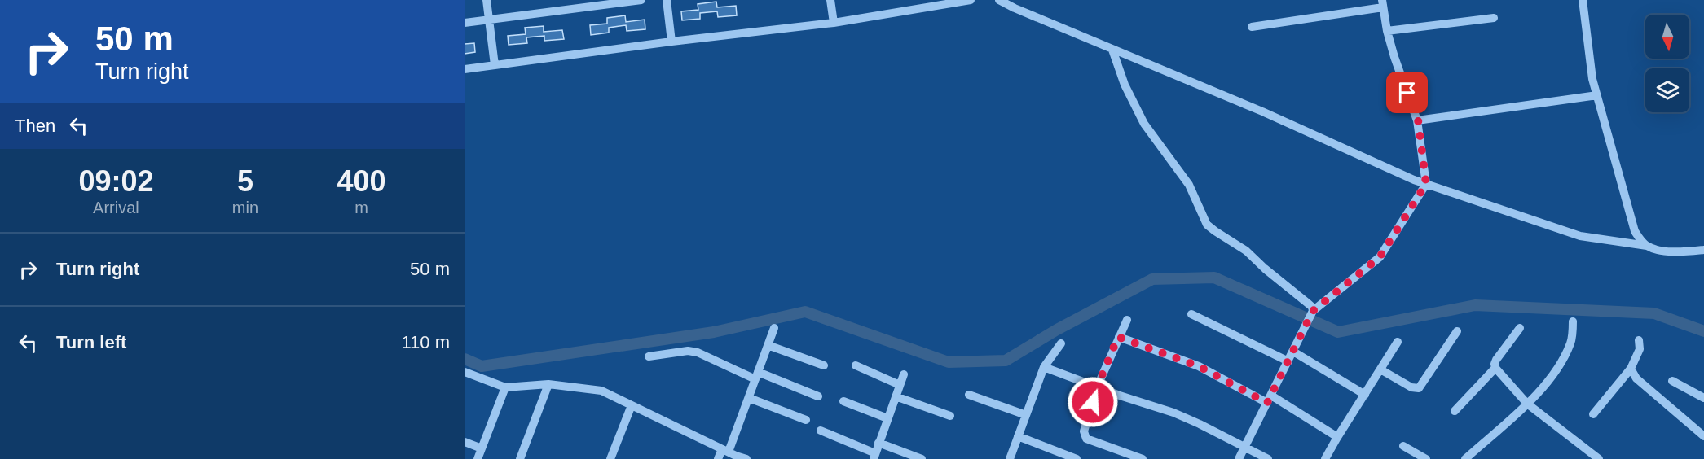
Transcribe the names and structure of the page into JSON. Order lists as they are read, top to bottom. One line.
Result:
{"north":"bottom","page":{"turn":["50 m","Turn right"],"then":"Then","eta":["09:02","Arrival","5","min","400","m"],"list":[{"name":"Turn right","value":"50 m"},{"name":"Turn left","value":"110 m"}]}}
